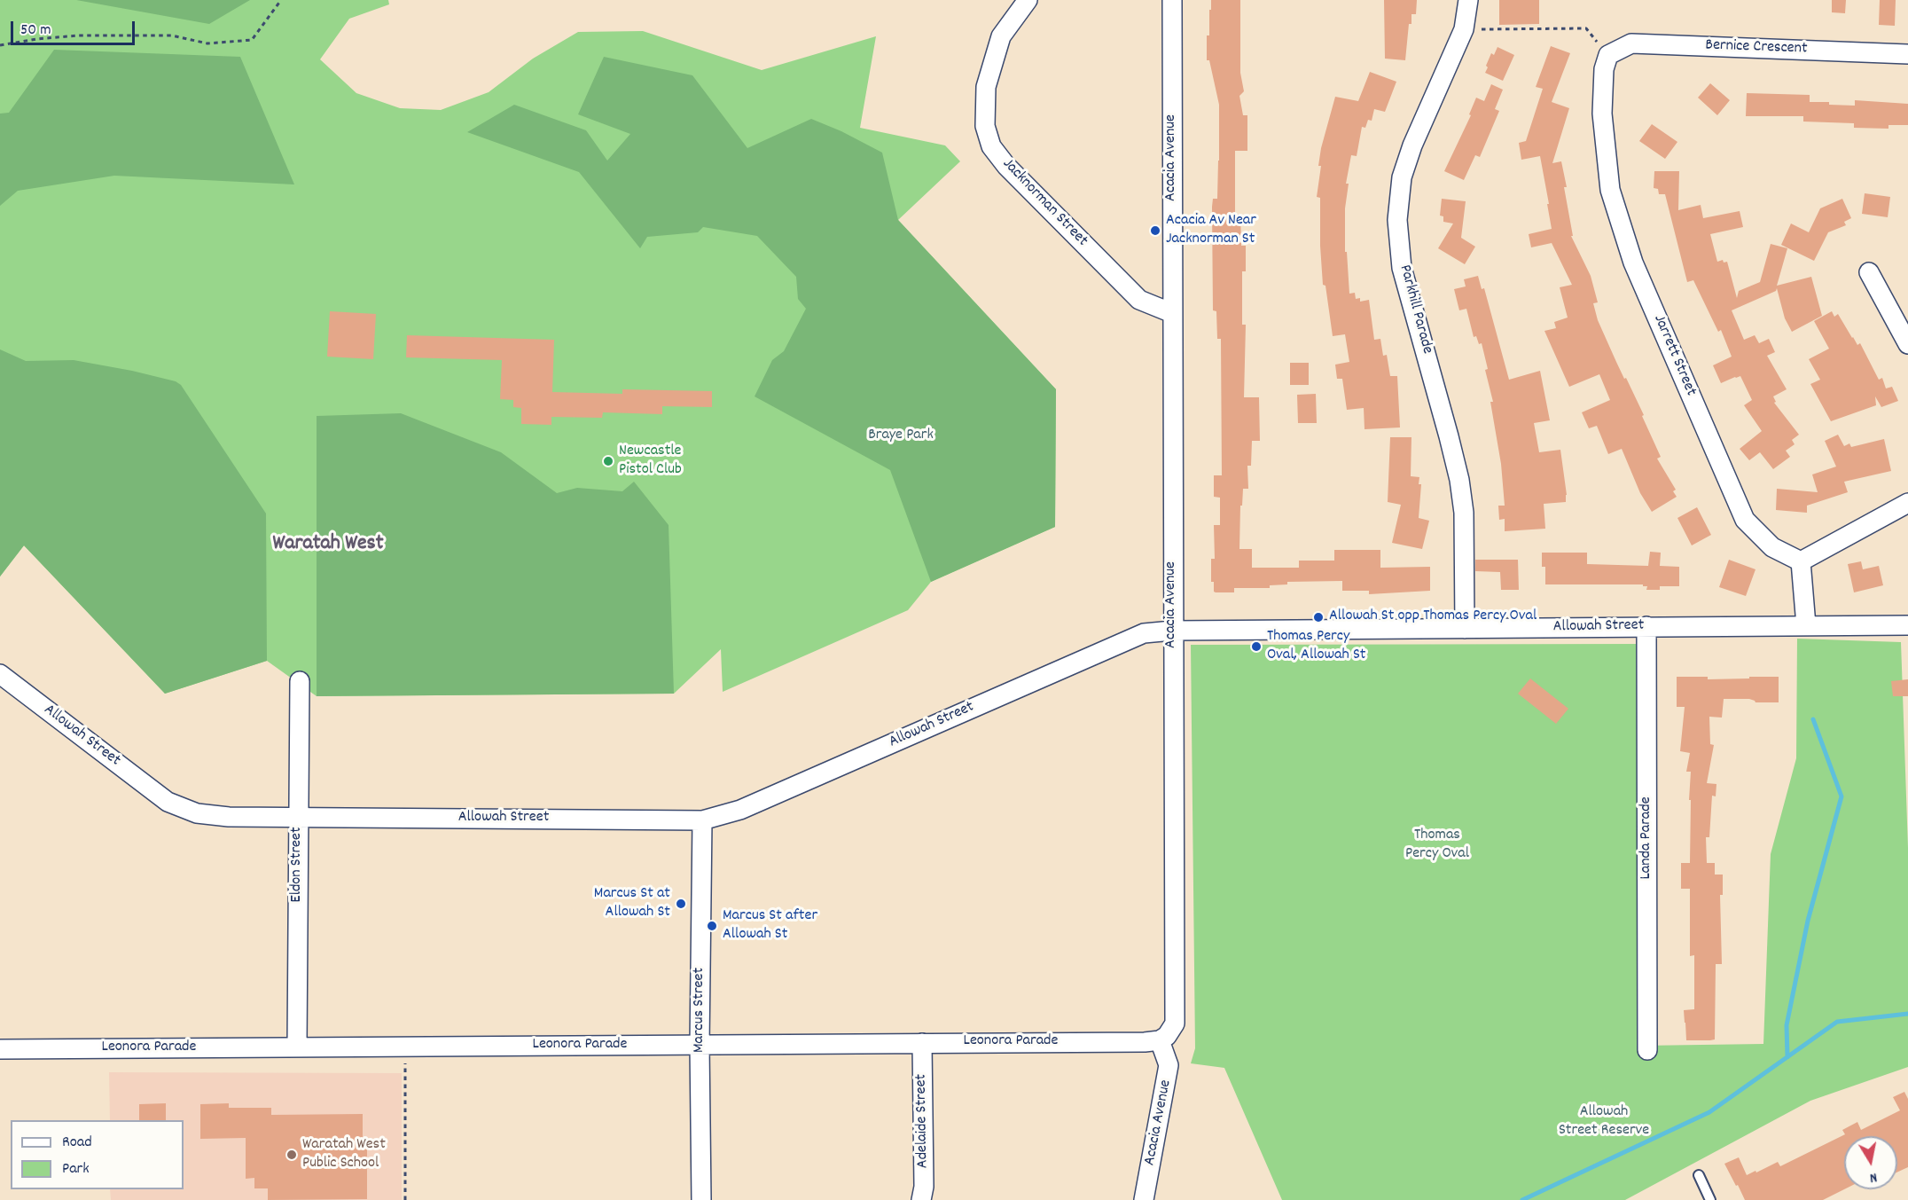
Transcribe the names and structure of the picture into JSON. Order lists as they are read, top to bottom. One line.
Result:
{"streets":{"street":["Bernice Crescent","Acacia Avenue","Jacknorman Street","Parkhill Parade","Jarrett Street","Allowah Street","Landa Parade","Eldon Street","Marcus Street","Leonora Parade","Adelaide Street"]},"crossings":[["Bernice Crescent","Jarrett Street"],["Acacia Avenue","Jacknorman Street"],["Acacia Avenue","Allowah Street"],["Acacia Avenue","Leonora Parade"],["Parkhill Parade","Allowah Street"],["Allowah Street","Landa Parade"],["Allowah Street","Eldon Street"],["Allowah Street","Marcus Street"],["Eldon Street","Leonora Parade"],["Marcus Street","Leonora Parade"],["Leonora Parade","Adelaide Street"]],"districts":["Waratah West"],"parks":["Braye Park","Thomas Percy Oval","Allowah Street Reserve"],"places":["Acacia Av Near Jacknorman St","Newcastle Pistol Club","Allowah St opp Thomas Percy Oval","Thomas Percy Oval, Allowah St","Marcus St at Allowah St","Marcus St after Allowah St","Waratah West Public School"],"legend":["Road","Park"],"scale_bar":"50 m","north":"bottom"}
